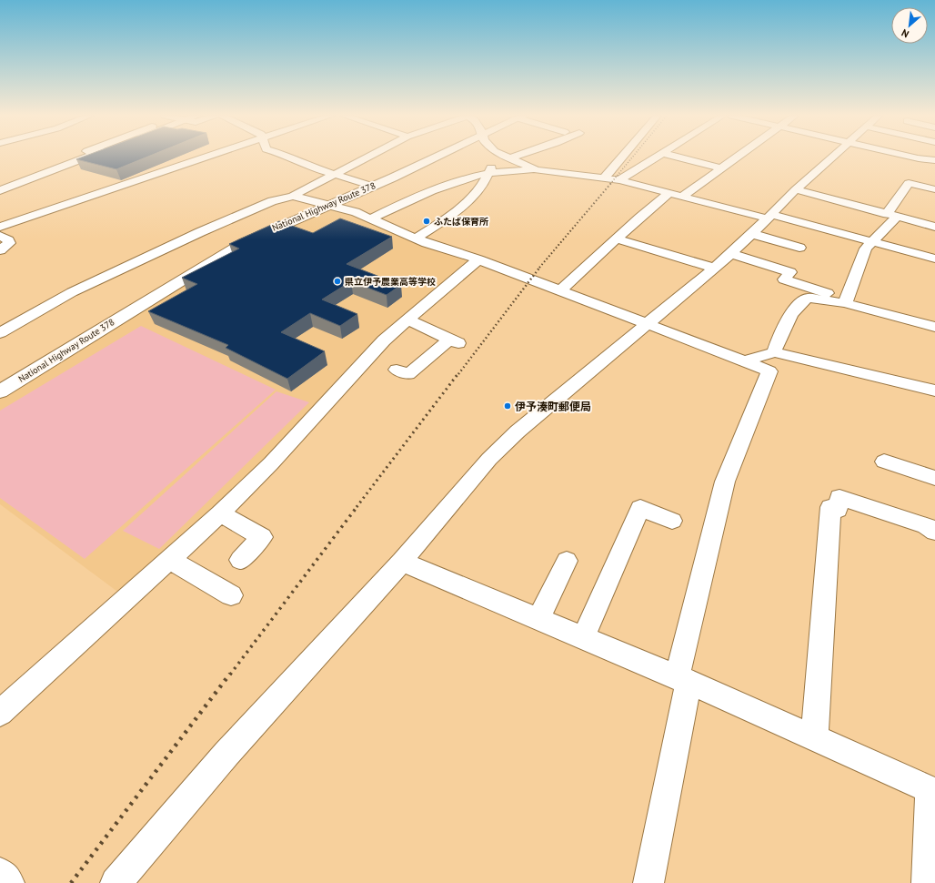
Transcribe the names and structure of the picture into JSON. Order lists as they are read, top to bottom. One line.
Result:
{"streets":{"main road":["National Highway Route 378"]},"places":["ふたば保育所","県立伊予農業高等学校","伊予湊町郵便局"],"north":"bottom left"}
